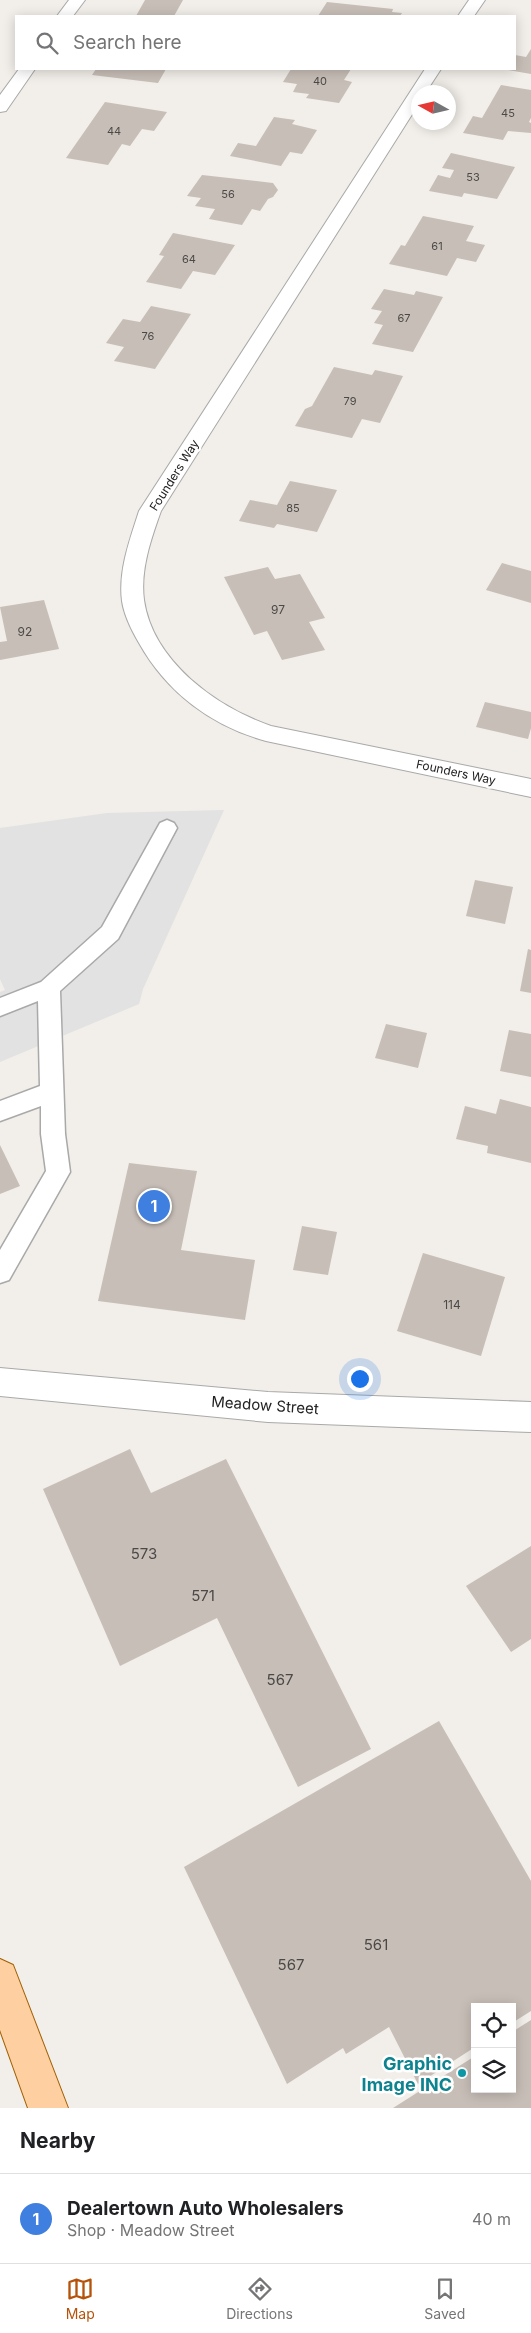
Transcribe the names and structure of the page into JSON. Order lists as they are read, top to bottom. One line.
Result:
{"streets":{"street":["Founders Way","Meadow Street"]},"places":["Graphic Image INC"],"house_numbers":["40","45","44","53","56","61","64","67","76","79","85","97","92","114","573","571","567","561","567"],"north":"left","page":{"search":"Search here","pins":"1","heading":"Nearby","list":[{"mark":"1","name":"Dealertown Auto Wholesalers","note":"Shop · Meadow Street","value":"40 m"}],"nav":["Map","Directions","Saved"]}}
